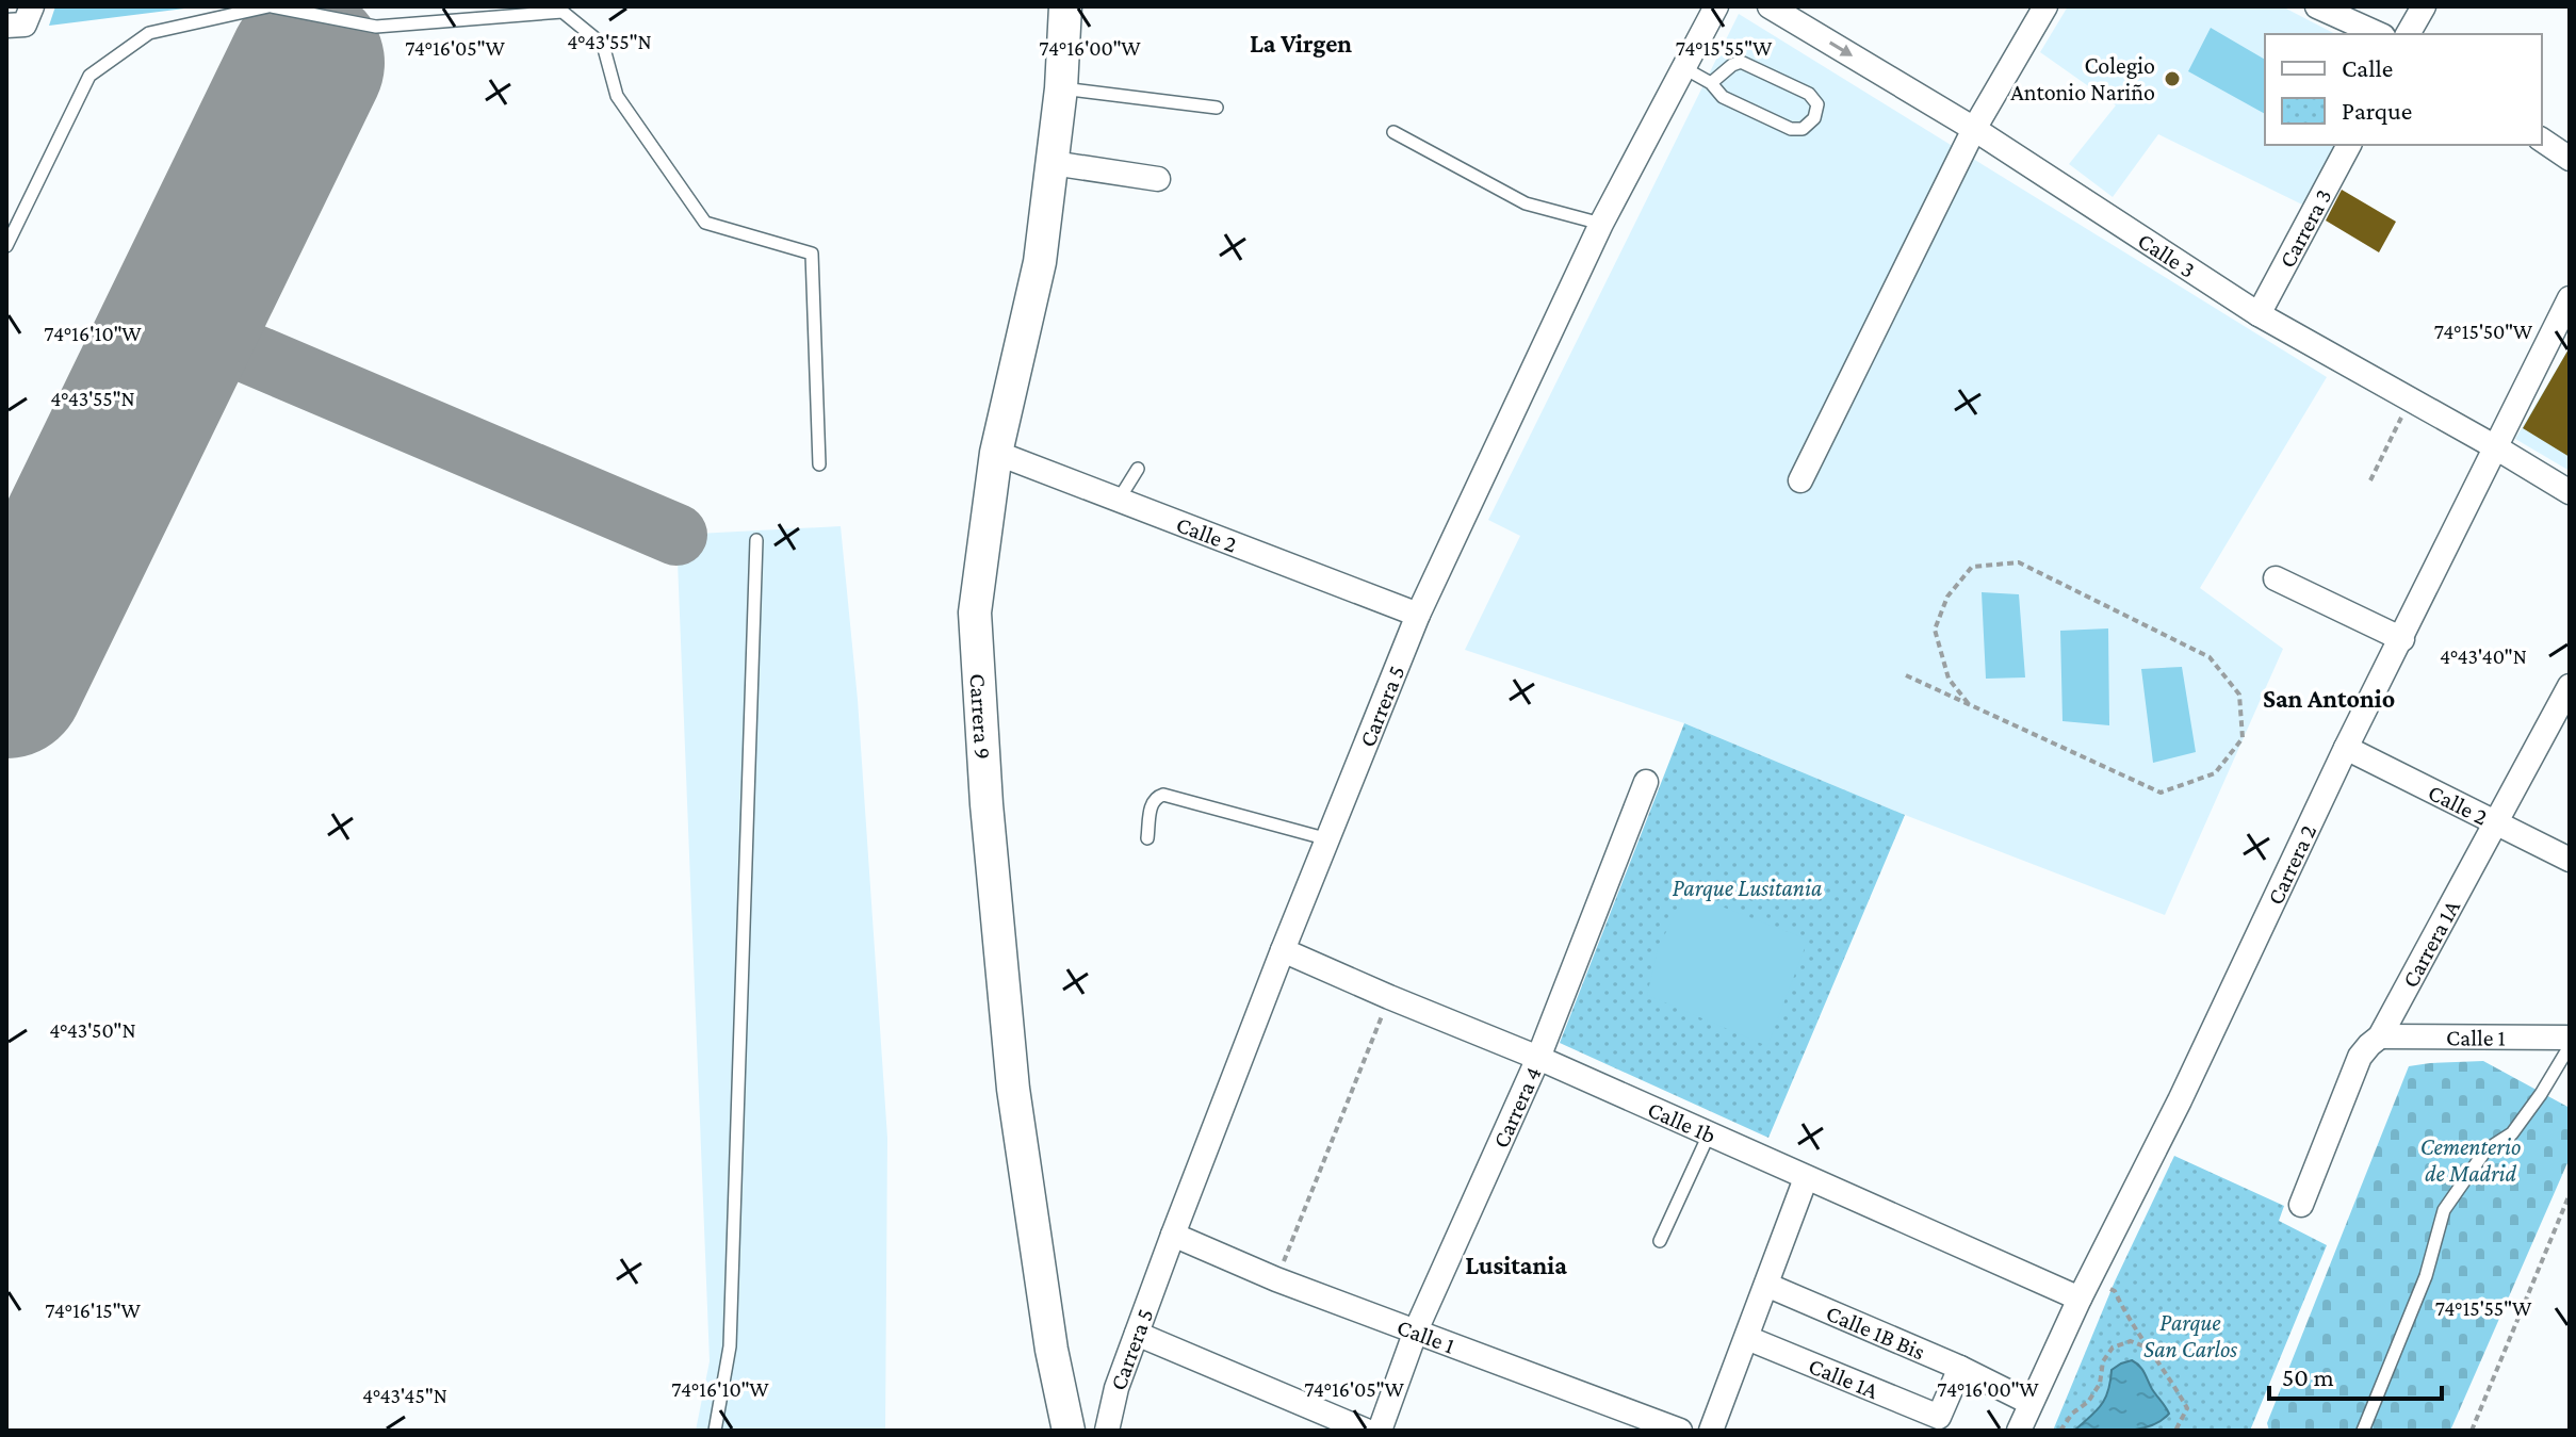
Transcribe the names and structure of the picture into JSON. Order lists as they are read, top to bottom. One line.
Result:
{"streets":{"street":["Carrera 3","Calle 3","Calle 2","Carrera 5","Carrera 9","Carrera 2","Carrera 1A","Calle 1","Carrera 4","Calle 1b","Calle 1B Bis","Calle 1A"]},"crossings":[["Carrera 3","Calle 3"],["Calle 3","Carrera 2"],["Calle 2","Carrera 5"],["Calle 2","Carrera 9"],["Calle 2","Carrera 2"],["Calle 2","Carrera 1A"],["Carrera 5","Calle 1"],["Carrera 5","Calle 1b"],["Carrera 2","Calle 1b"],["Carrera 2","Calle 1B Bis"],["Carrera 1A","Calle 1"],["Calle 1","Carrera 4"],["Carrera 4","Calle 1b"],["Calle 1B Bis","Calle 1A"]],"districts":["La Virgen","San Antonio","Lusitania"],"parks":["Parque Lusitania","Cementerio de Madrid","Parque San Carlos"],"places":["Colegio Antonio Nariño"],"legend":["Calle","Parque"],"scale_bar":"50 m","coordinates":["4°43'55\"N","74°16'05\"W","74°16'00\"W","74°15'55\"W","74°15'50\"W","74°16'10\"W","4°43'40\"N","4°43'50\"N","74°16'15\"W","4°43'45\"N"]}
